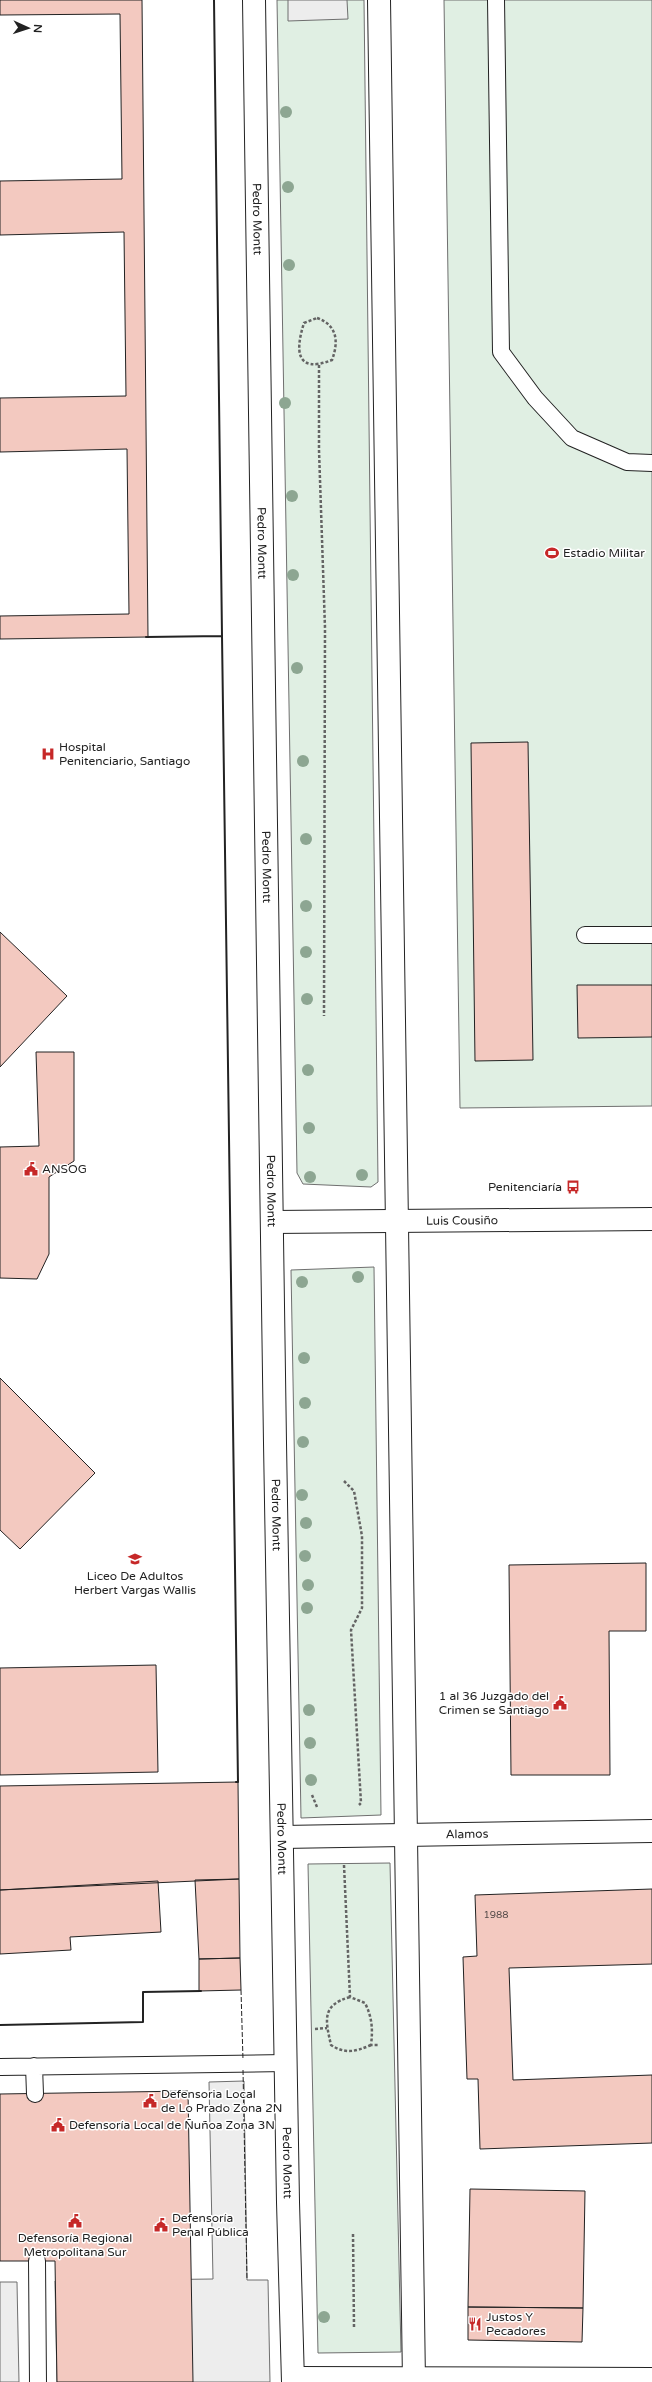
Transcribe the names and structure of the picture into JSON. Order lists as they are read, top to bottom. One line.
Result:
{"streets":{"street":["Pedro Montt","Luis Cousiño","Alamos"]},"crossings":[["Pedro Montt","Luis Cousiño"],["Pedro Montt","Alamos"]],"places":{"sports":["Estadio Militar"],"hospital":["Hospital Penitenciario, Santiago"],"public building":["ANSOG","1 al 36 Juzgado del Crimen se Santiago","Defensoria Local de Lo Prado Zona 2N","Defensoría Local de Ñuñoa Zona 3N","Defensoría Regional Metropolitana Sur","Defensoría Penal Pública"],"bus stop":["Penitenciaría"],"school or university":["Liceo De Adultos Herbert Vargas Wallis"],"restaurant":["Justos Y Pecadores"]},"house_numbers":["1988"],"north":"right"}
